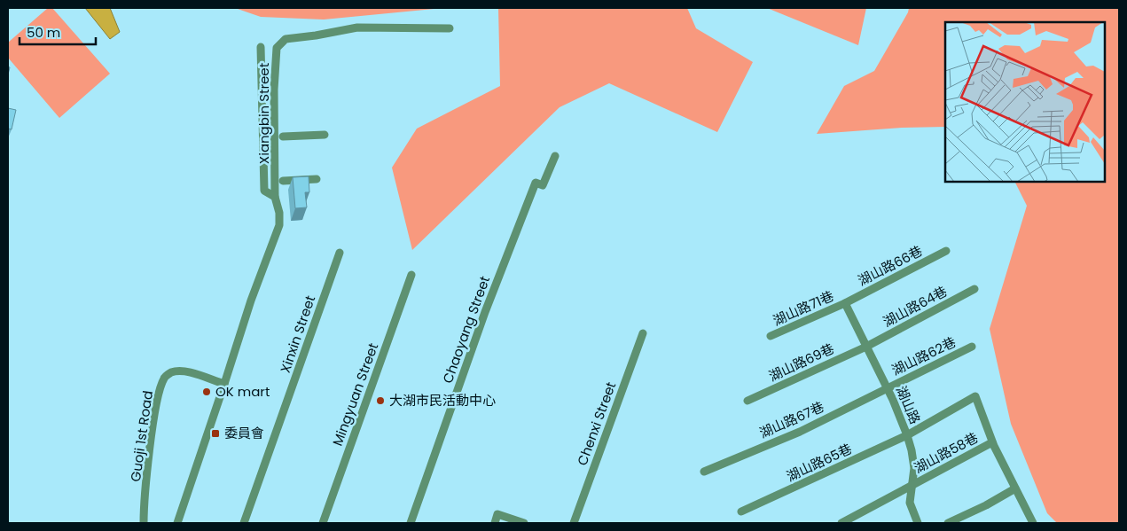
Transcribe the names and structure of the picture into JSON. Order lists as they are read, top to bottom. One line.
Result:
{"streets":{"street":["Xiangbin Street","湖山路66巷","湖山路64巷","湖山路71巷","Chaoyang Street","Xinxin Street","湖山路62巷","湖山路69巷","Mingyuan Street","湖山路","湖山路67巷","Chenxi Street","Guoji 1st Road","湖山路58巷","湖山路65巷"]},"crossings":[["Xiangbin Street","Guoji 1st Road"],["湖山路66巷","湖山路71巷"],["湖山路66巷","湖山路"],["湖山路64巷","湖山路69巷"],["湖山路64巷","湖山路"],["湖山路71巷","湖山路"],["湖山路62巷","湖山路"],["湖山路62巷","湖山路67巷"],["湖山路69巷","湖山路"],["湖山路","湖山路67巷"],["湖山路","湖山路58巷"],["湖山路","湖山路65巷"],["湖山路58巷","湖山路65巷"]],"places":{"other":["OK mart","大湖市民活動中心"],"transit":["委員會"]},"scale_bar":"50 m"}
